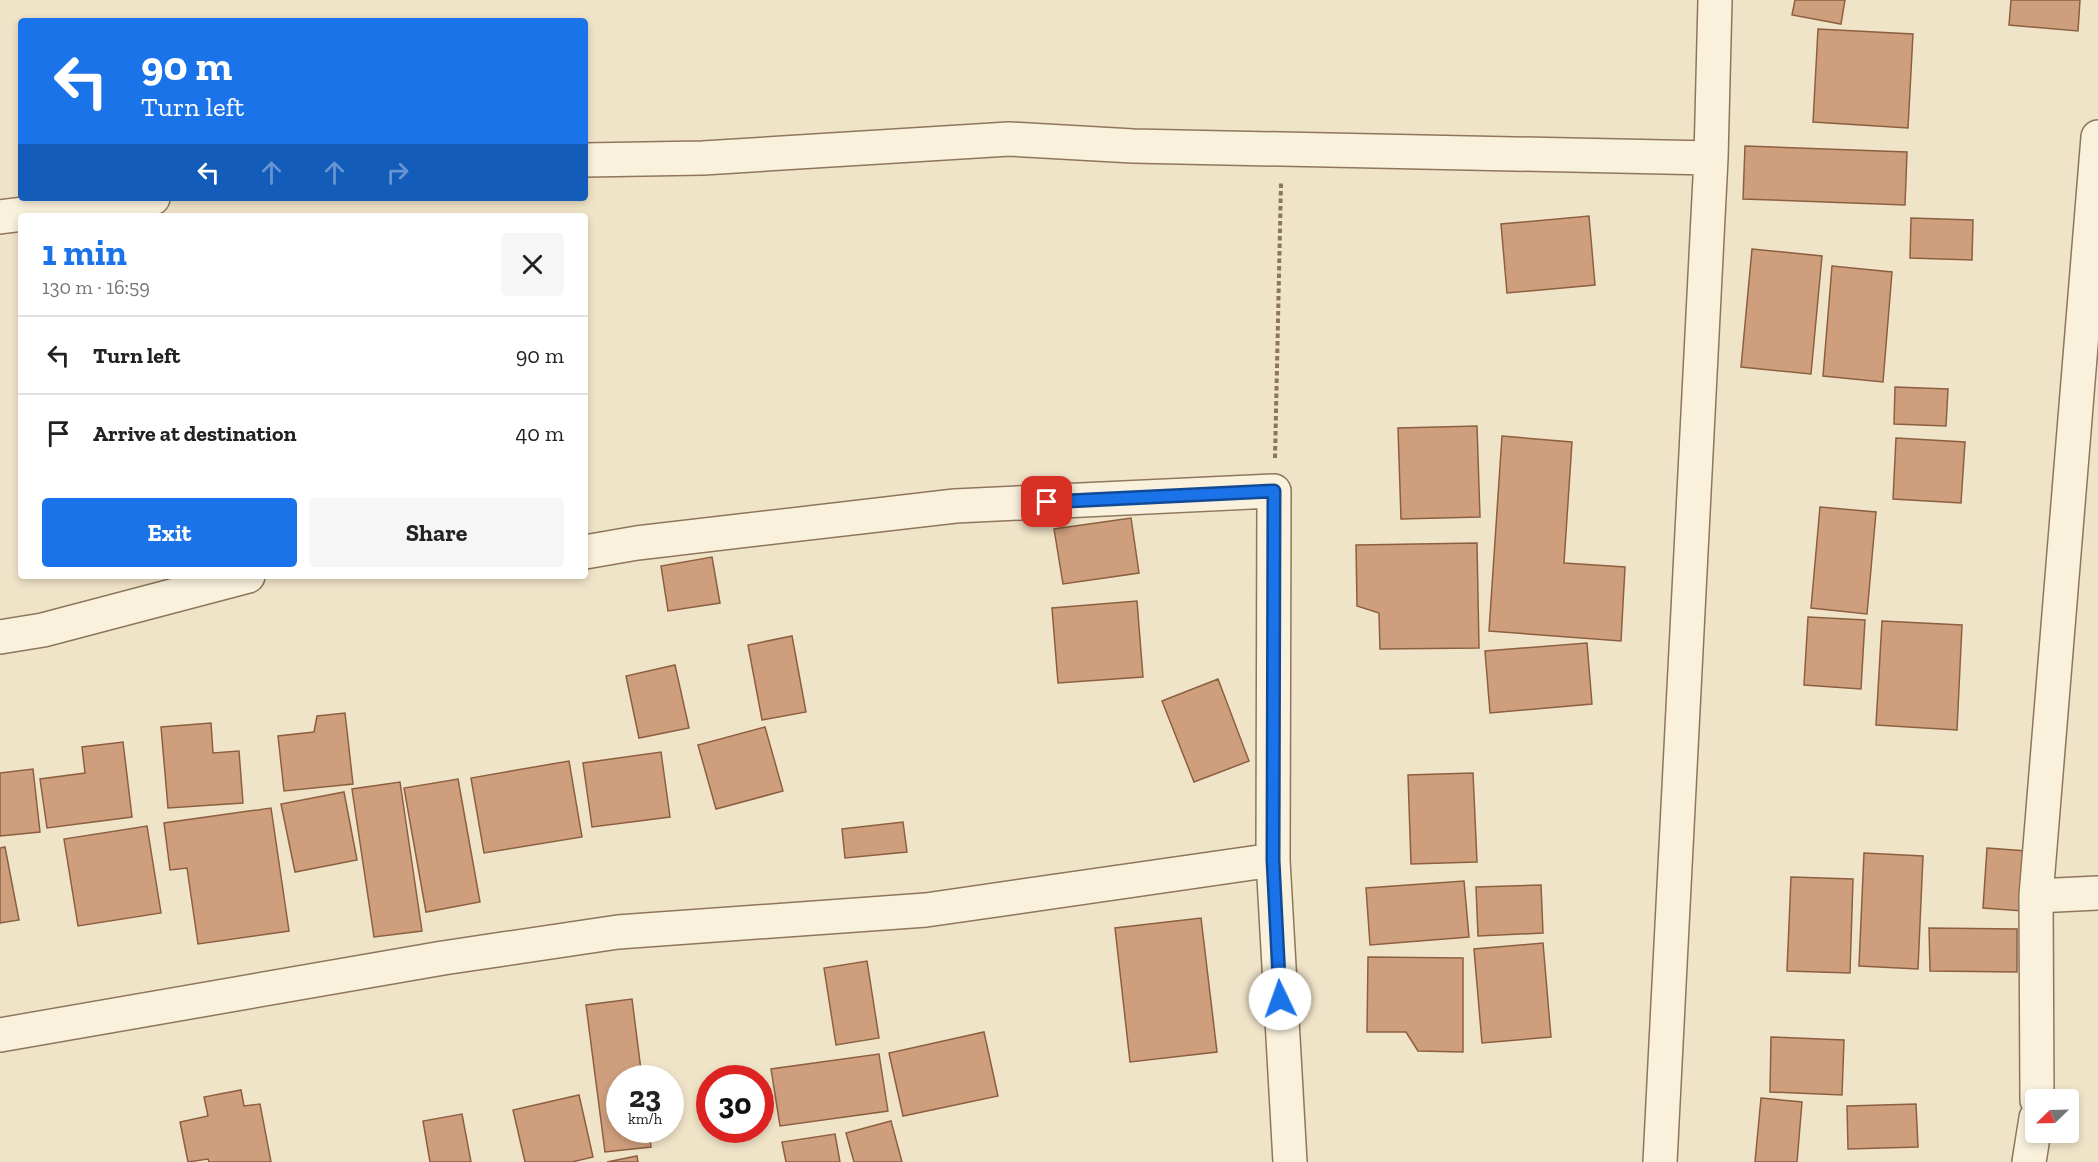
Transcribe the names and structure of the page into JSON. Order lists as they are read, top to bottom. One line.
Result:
{"north":"bottom left","page":{"turn":["90 m","Turn left"],"heading":["1 min","130 m · 16:59"],"list":[{"name":"Turn left","value":"90 m"},{"name":"Arrive at destination","value":"40 m"}],"buttons":["Exit","Share"],"speed":"23 km/h","limit":"30"}}
